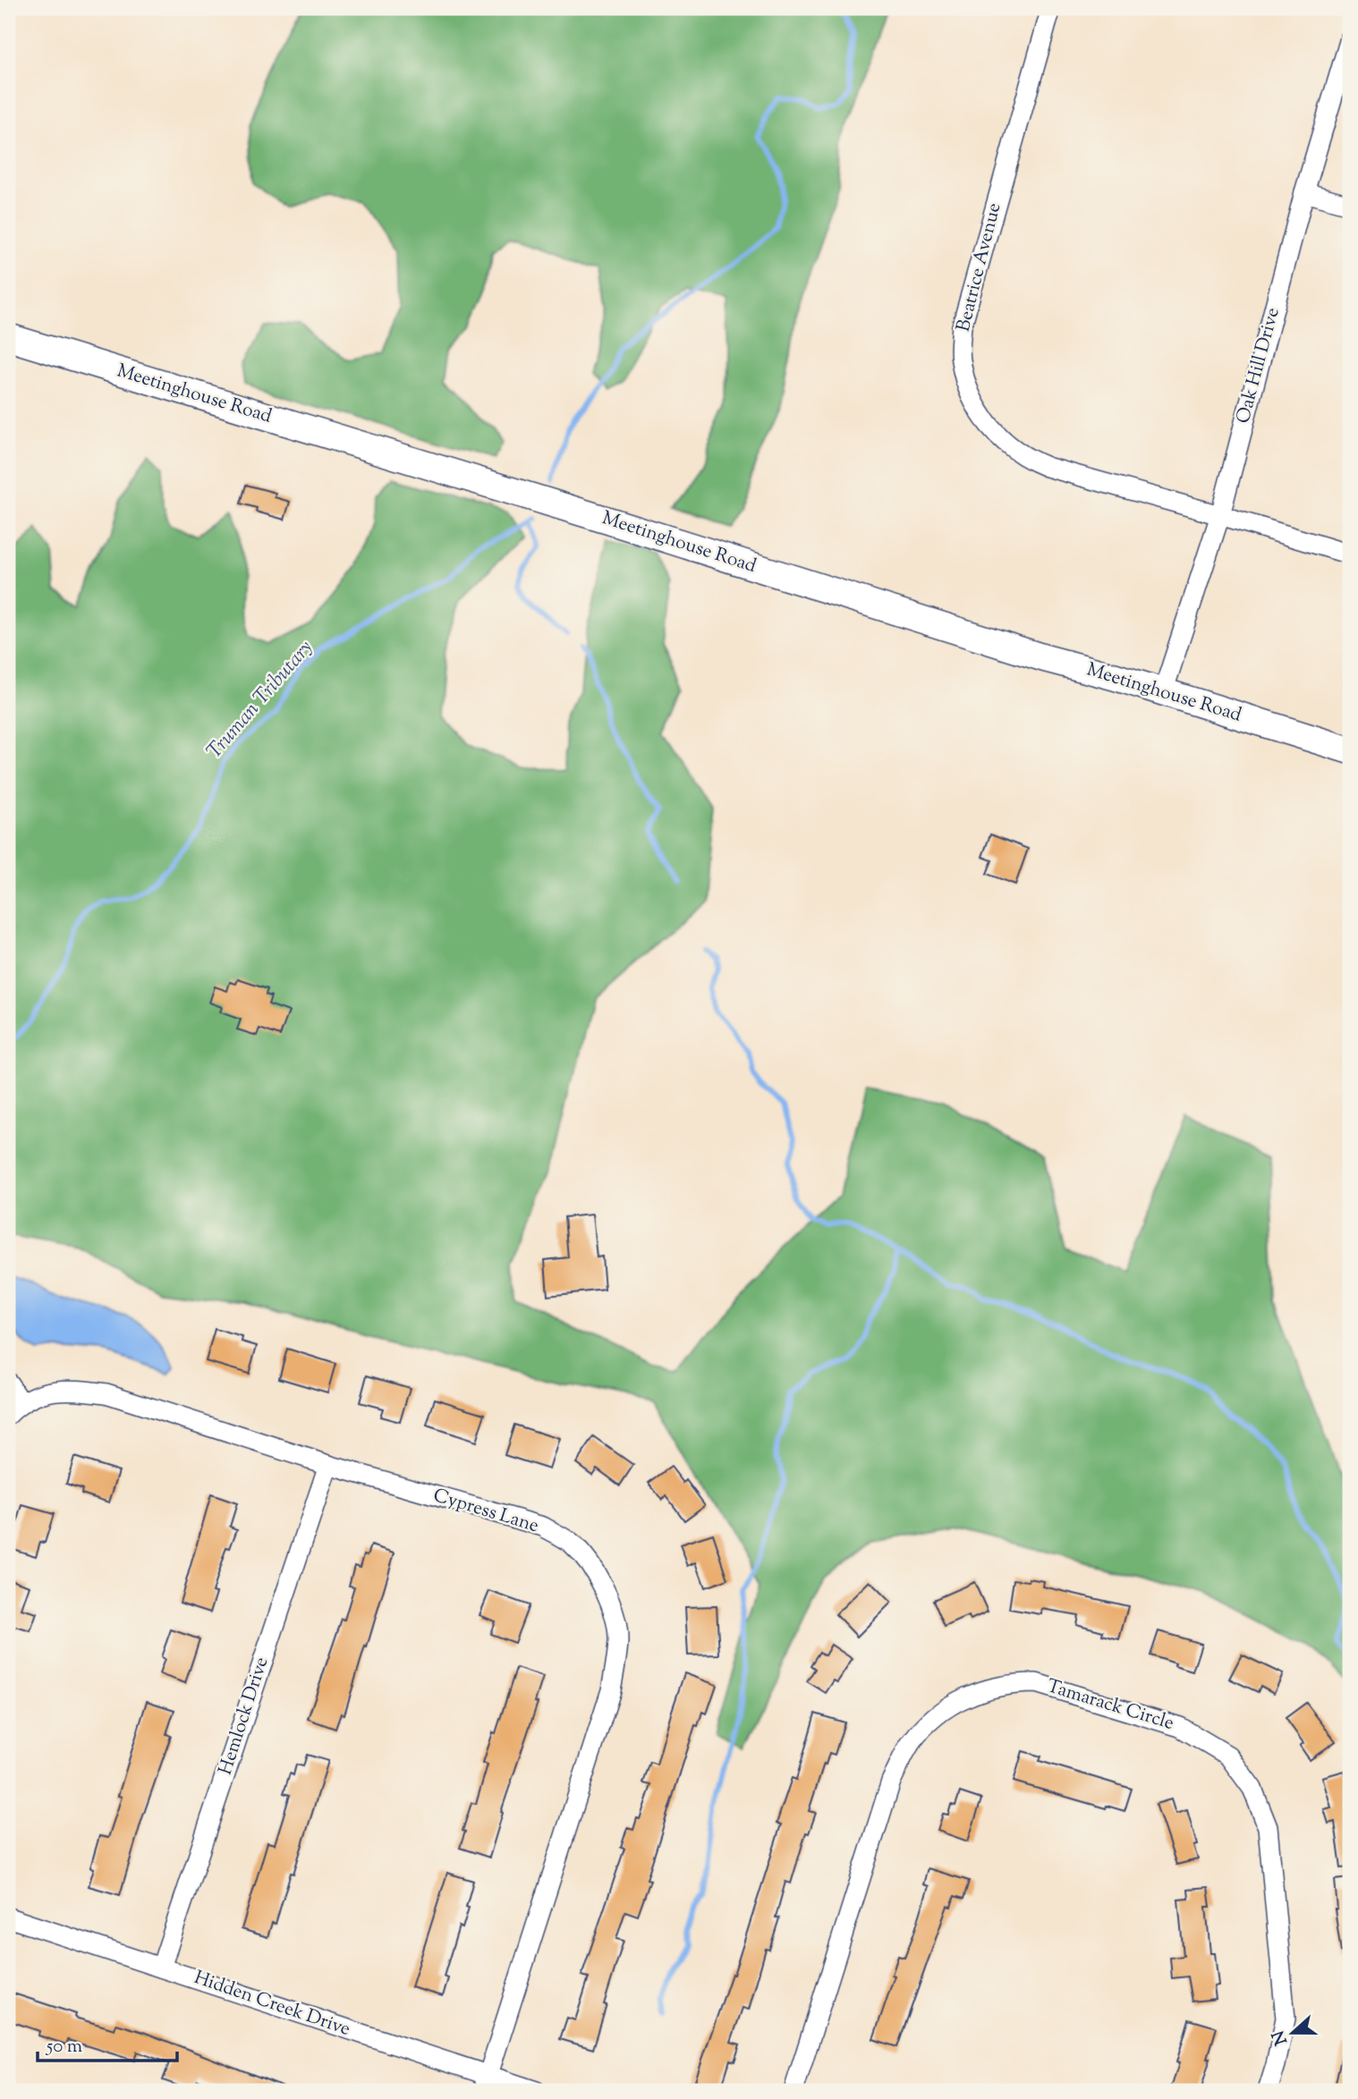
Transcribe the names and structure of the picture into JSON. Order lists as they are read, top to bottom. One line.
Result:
{"streets":{"street":["Beatrice Avenue","Oak Hill Drive","Meetinghouse Road","Cypress Lane","Tamarack Circle","Hemlock Drive","Hidden Creek Drive"]},"crossings":[["Beatrice Avenue","Oak Hill Drive"],["Oak Hill Drive","Meetinghouse Road"],["Cypress Lane","Hemlock Drive"],["Cypress Lane","Hidden Creek Drive"],["Hemlock Drive","Hidden Creek Drive"]],"water":["Truman Tributary"],"scale_bar":"50 m","north":"left"}
